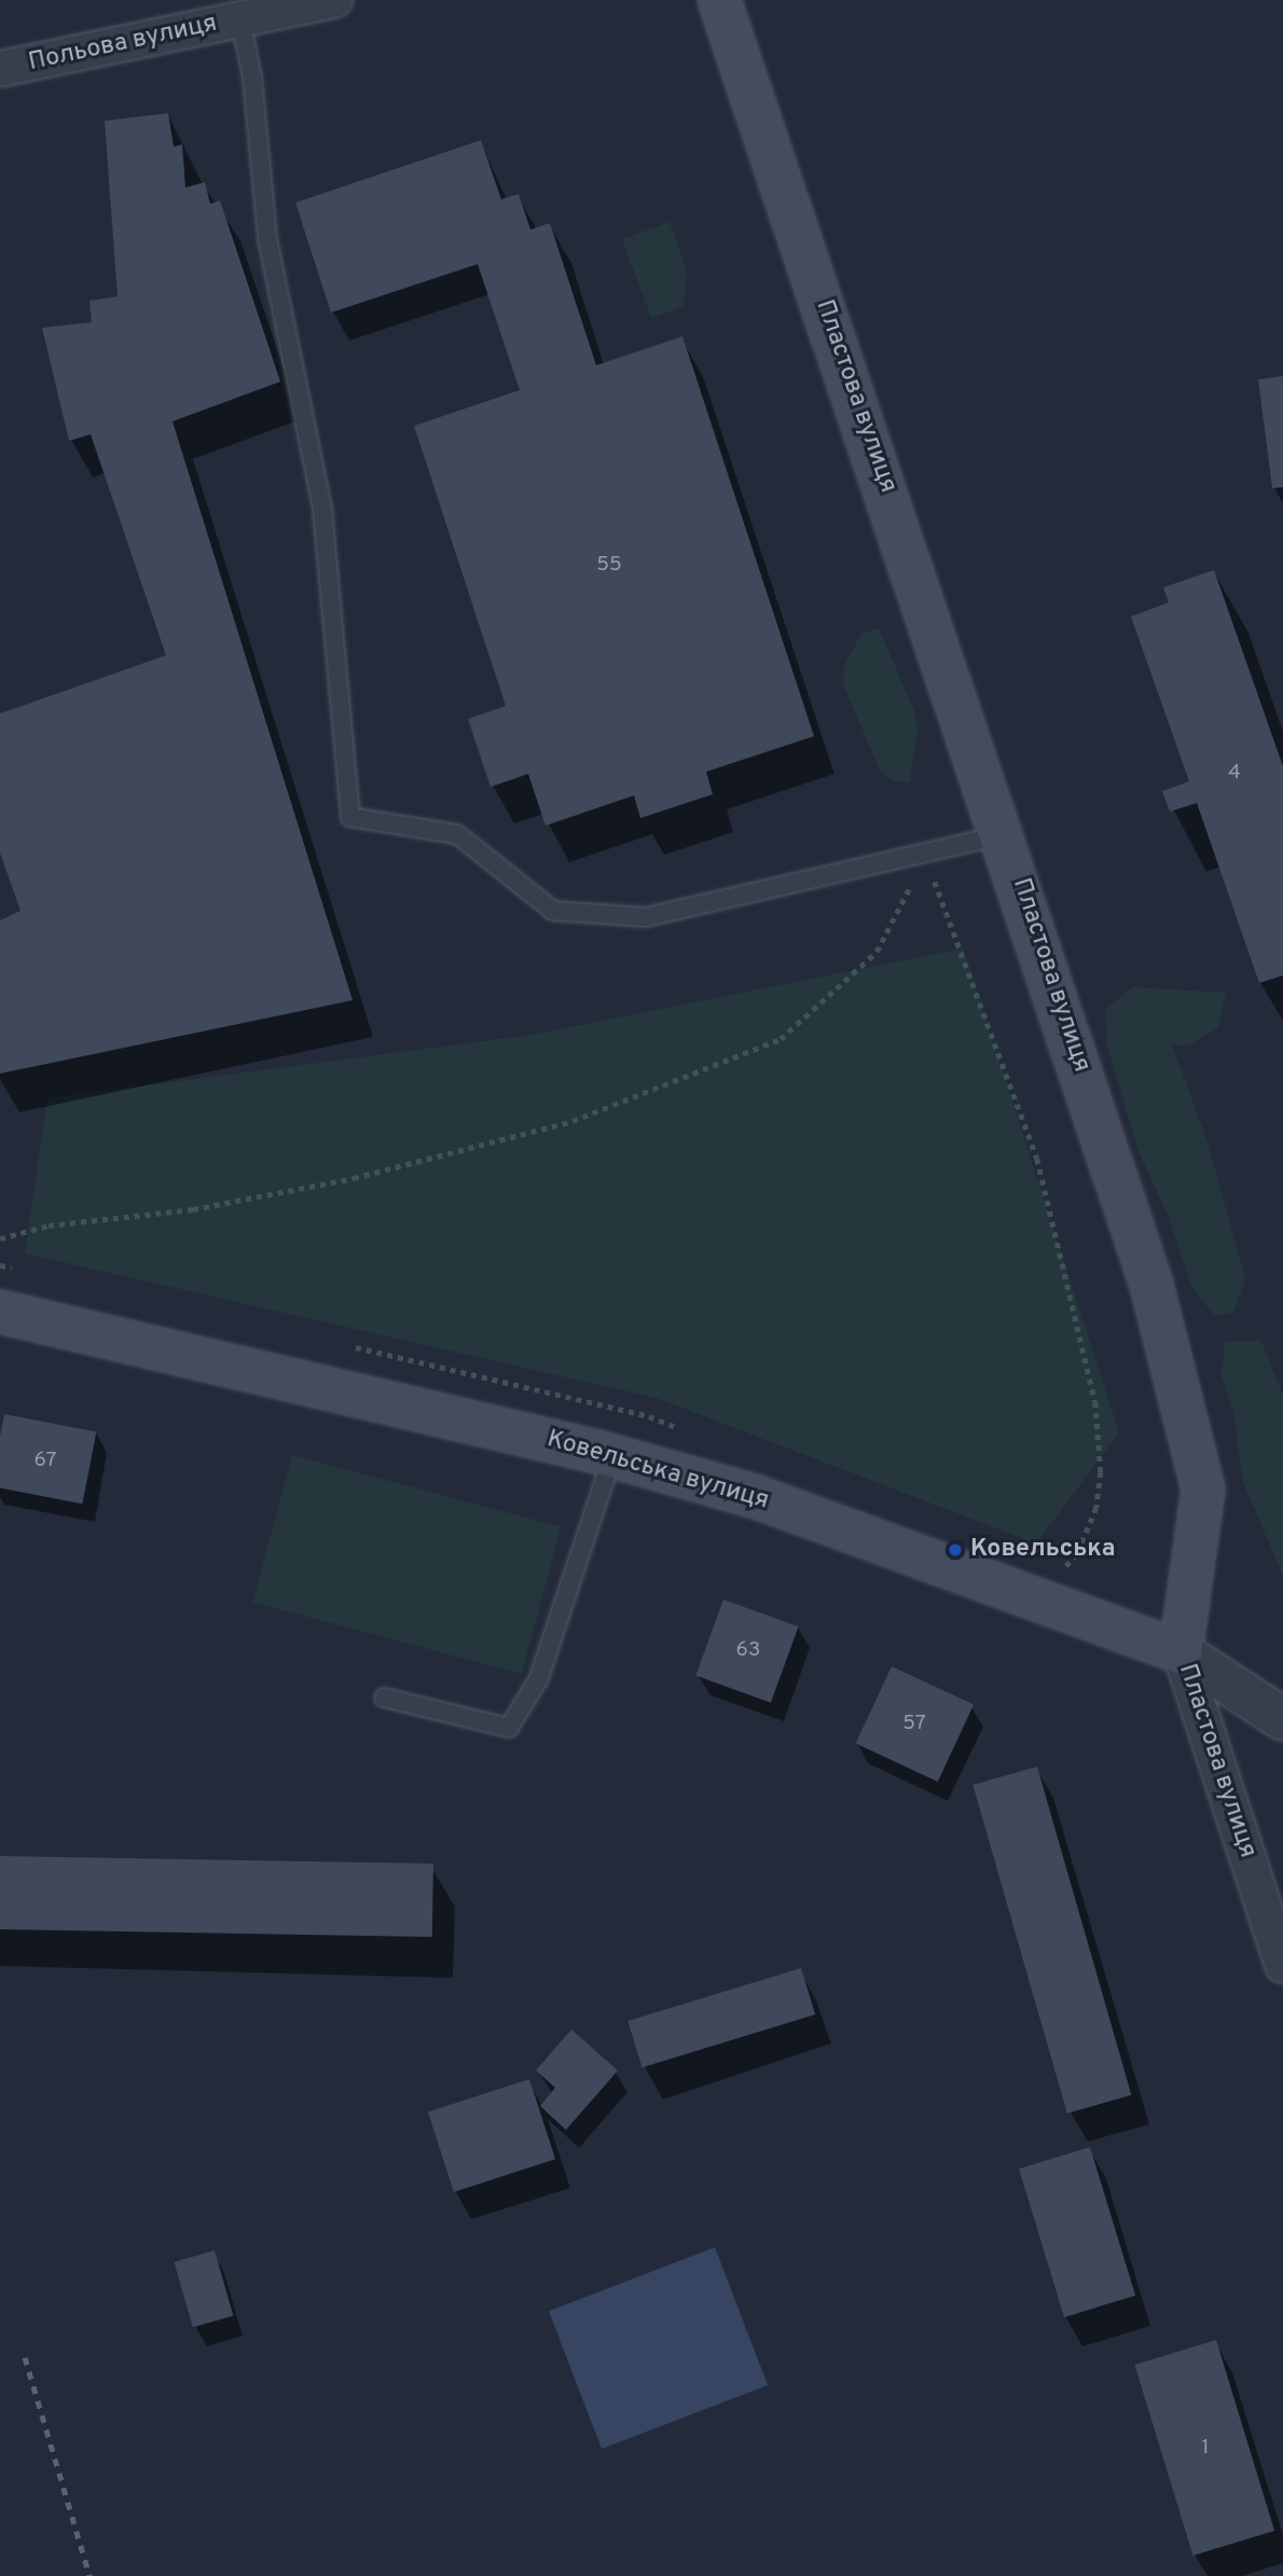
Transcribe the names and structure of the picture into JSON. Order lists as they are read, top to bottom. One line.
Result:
{"streets":{"main road":["Пластова вулиця","Ковельська вулиця"],"street":["Польова вулиця"]},"crossings":[["Пластова вулиця","Ковельська вулиця"]],"places":["Ковельська"],"house_numbers":["55","4","67","63","57","1"]}
